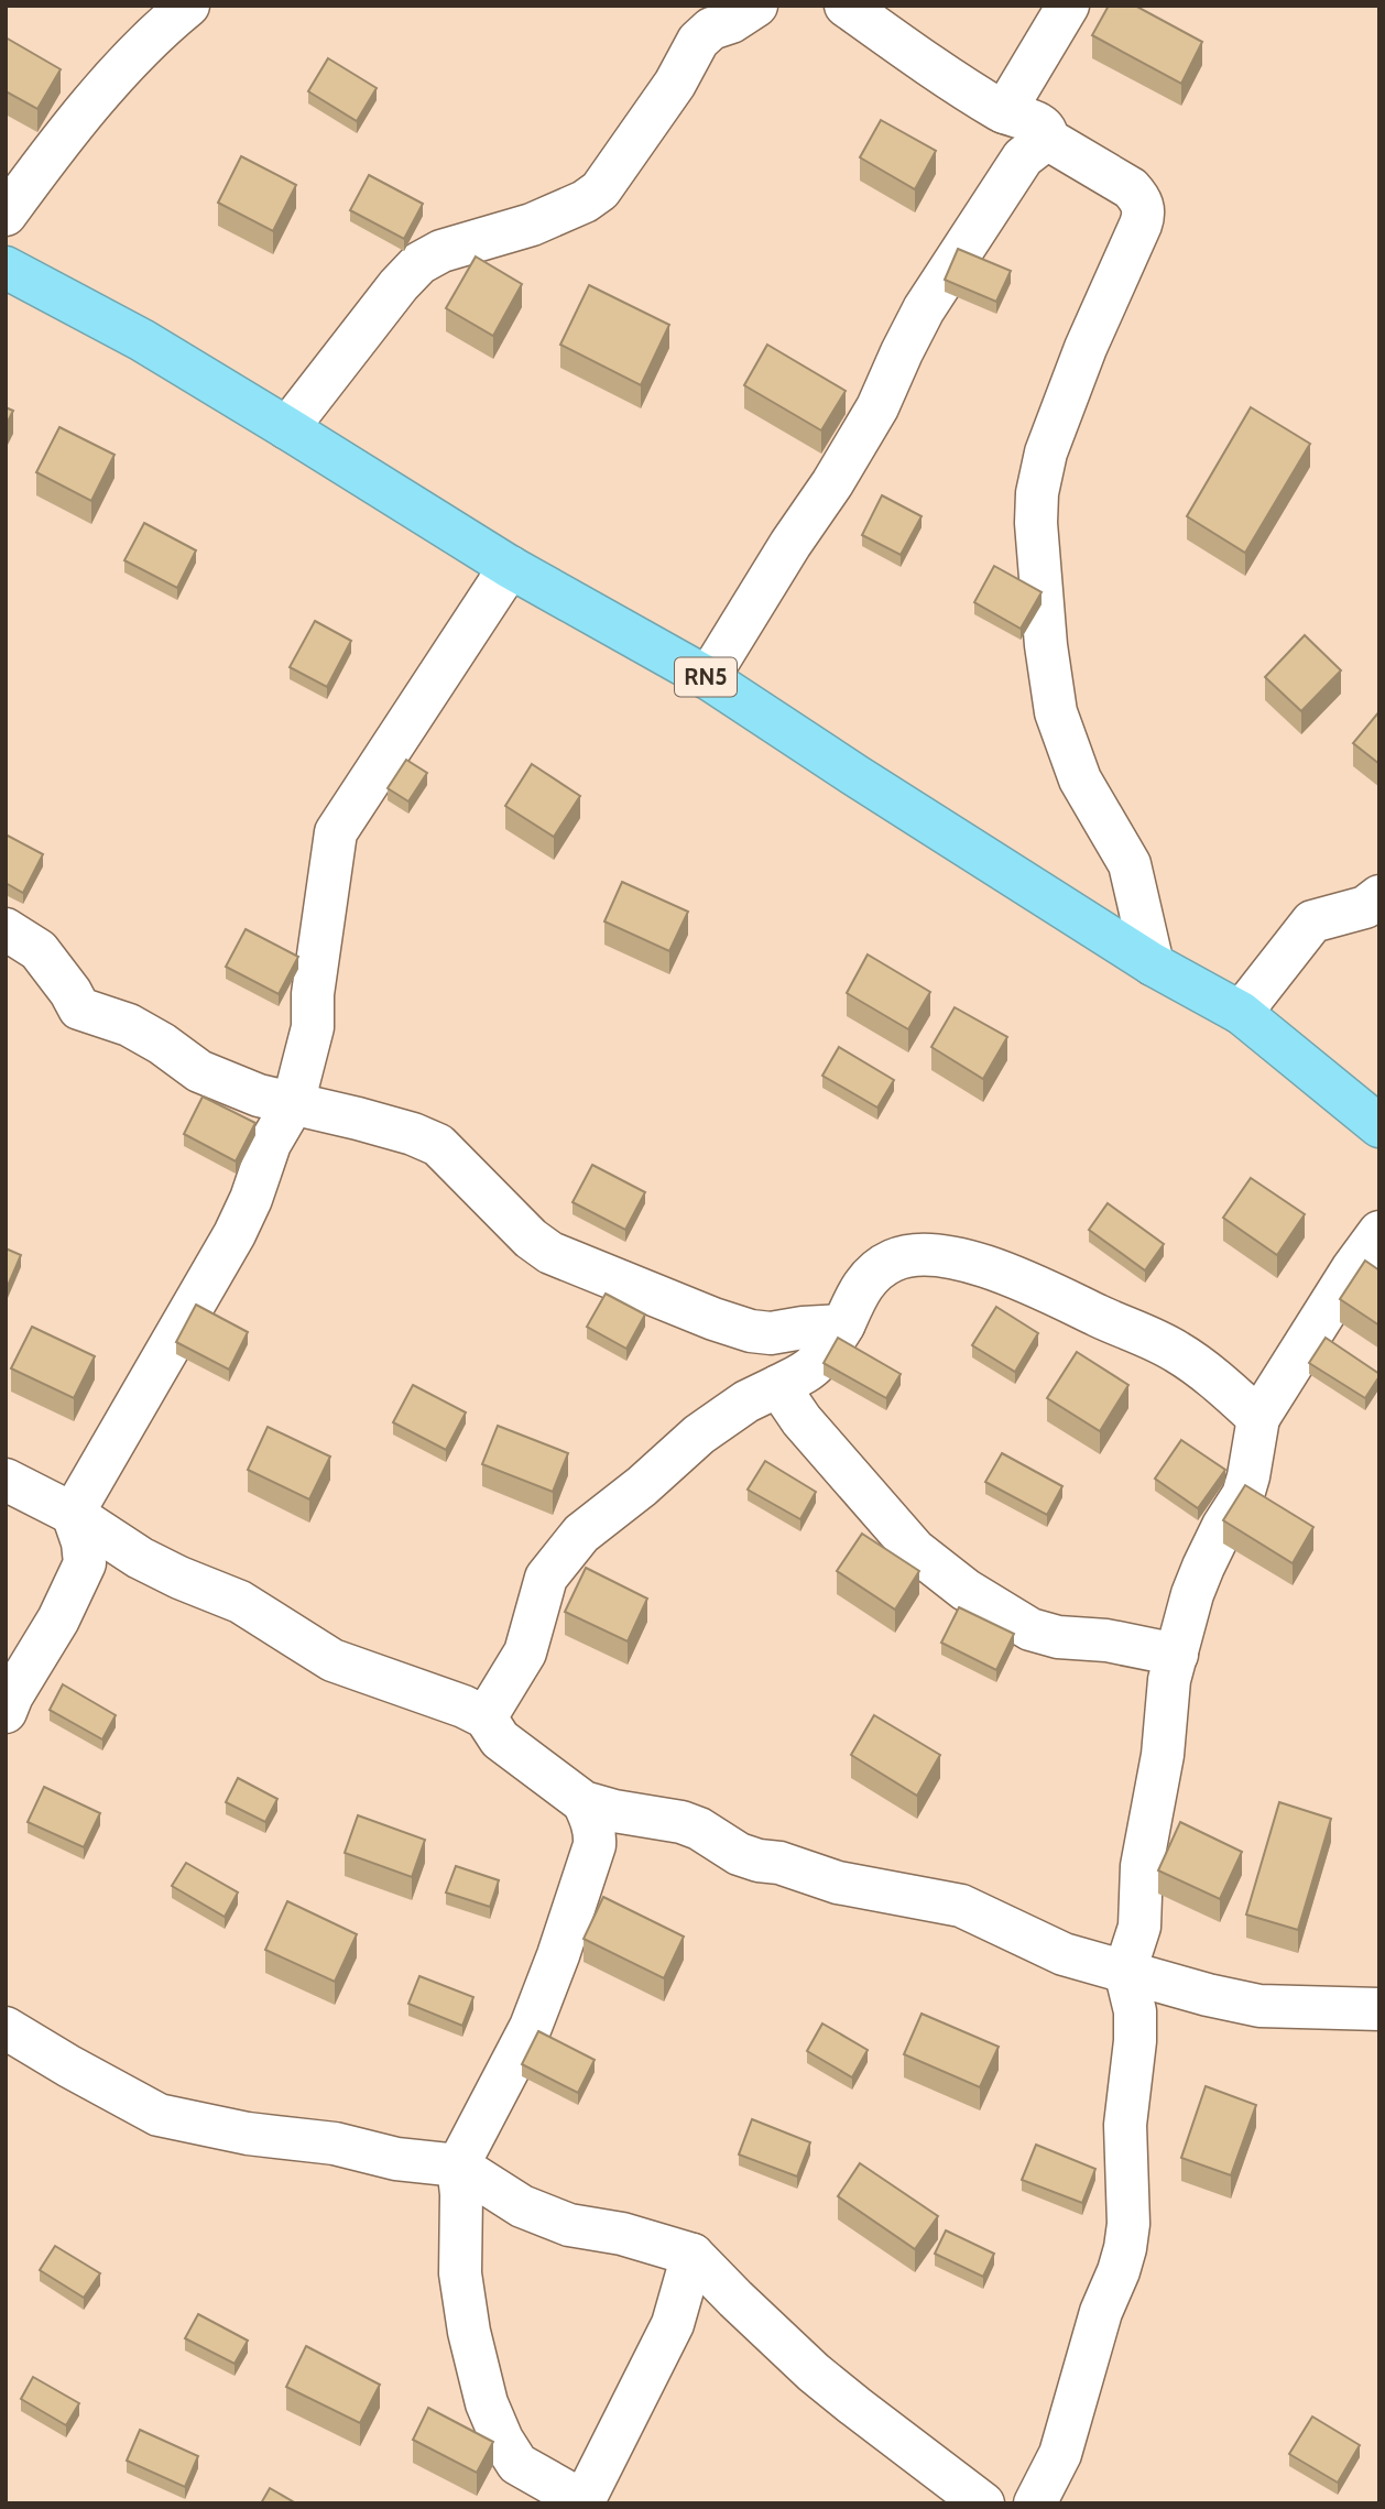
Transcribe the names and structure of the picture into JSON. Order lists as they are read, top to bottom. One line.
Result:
{"streets":{"highway":["RN5"]}}
